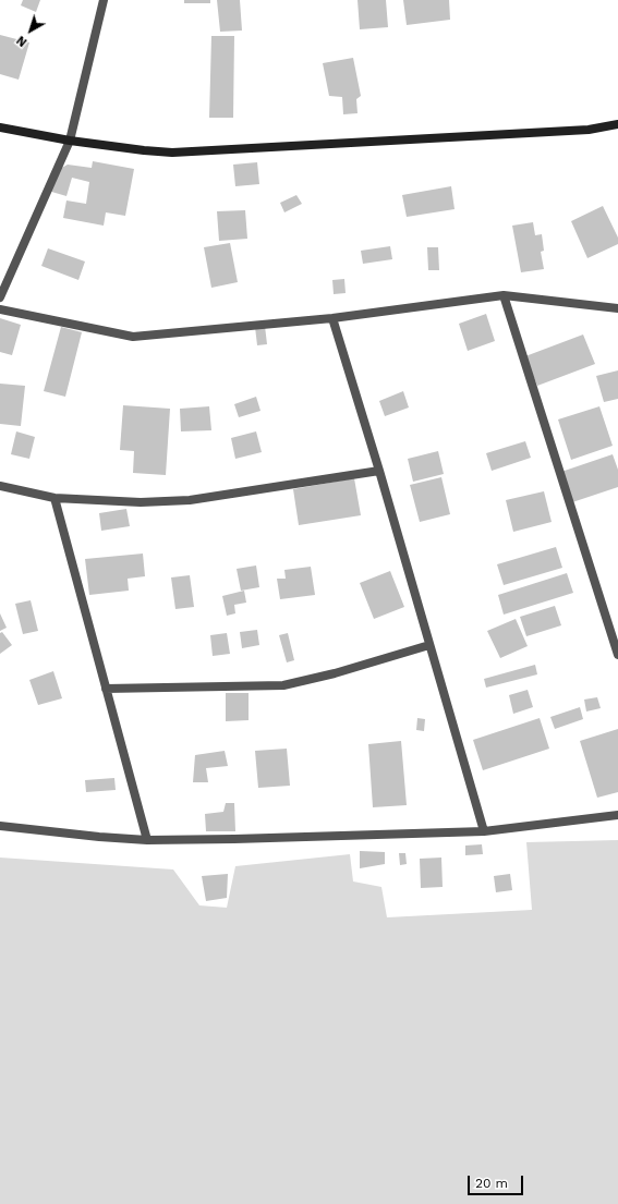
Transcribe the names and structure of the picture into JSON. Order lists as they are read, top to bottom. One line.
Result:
{"scale_bar":"20 m","north":"bottom left"}
